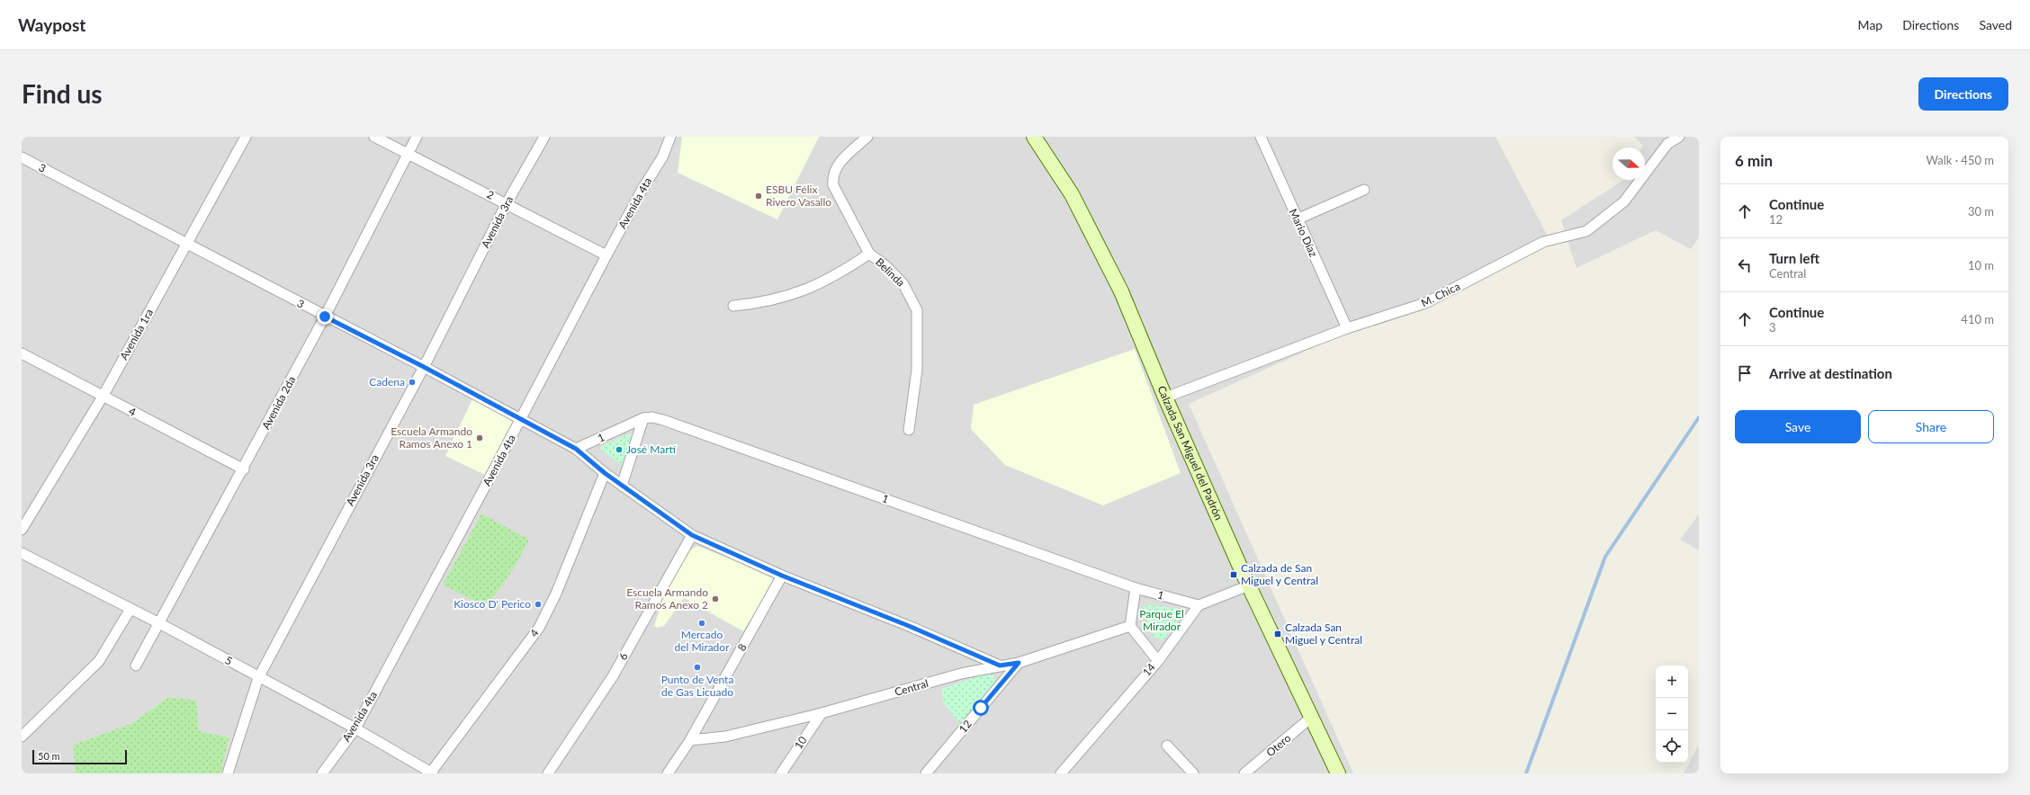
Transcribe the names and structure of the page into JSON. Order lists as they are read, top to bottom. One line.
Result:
{"streets":{"main road":["Calzada San Miguel del Padrón"],"street":["3","2","Avenida 4ta","Avenida 3ra","Mario Díaz","Belinda","M. Chica","Avenida 1ra","Avenida 2da","4","1","8","6","5","14","Central","12","10","Otero"]},"crossings":[["3","Avenida 4ta"],["3","Avenida 3ra"],["3","Avenida 1ra"],["3","Avenida 2da"],["3","4"],["3","1"],["3","8"],["3","6"],["3","Central"],["2","Avenida 4ta"],["2","Avenida 3ra"],["2","Avenida 2da"],["Avenida 4ta","5"],["Avenida 3ra","5"],["Mario Díaz","M. Chica"],["M. Chica","Calzada San Miguel del Padrón"],["Avenida 1ra","4"],["Avenida 2da","4"],["Avenida 2da","5"],["4","5"],["1","14"],["Calzada San Miguel del Padrón","Otero"],["8","Central"],["Central","12"],["Central","10"]],"parks":["Parque El Mirador"],"places":{"other":["ESBU Félix Rivero Vasallo","Cadena","Escuela Armando Ramos Anexo 1","José Martí","Escuela Armando Ramos Anexo 2","Kiosco D' Perico","Mercado del Mirador","Punto de Venta de Gas Licuado"],"transit":["Calzada de San Miguel y Central","Calzada San Miguel y Central"]},"scale_bar":"50 m","north":"right","page":{"header":"Waypost","nav":["Map","Directions","Saved"],"buttons":["Directions",["Save","Share"]],"title":"Find us","heading":["6 min","Walk · 450 m"],"list":[["Continue","12","30 m"],["Turn left","Central","10 m"],["Continue","3","410 m"],"Arrive at destination"],"map_buttons":["+","−"],"scale":"50 m"}}
